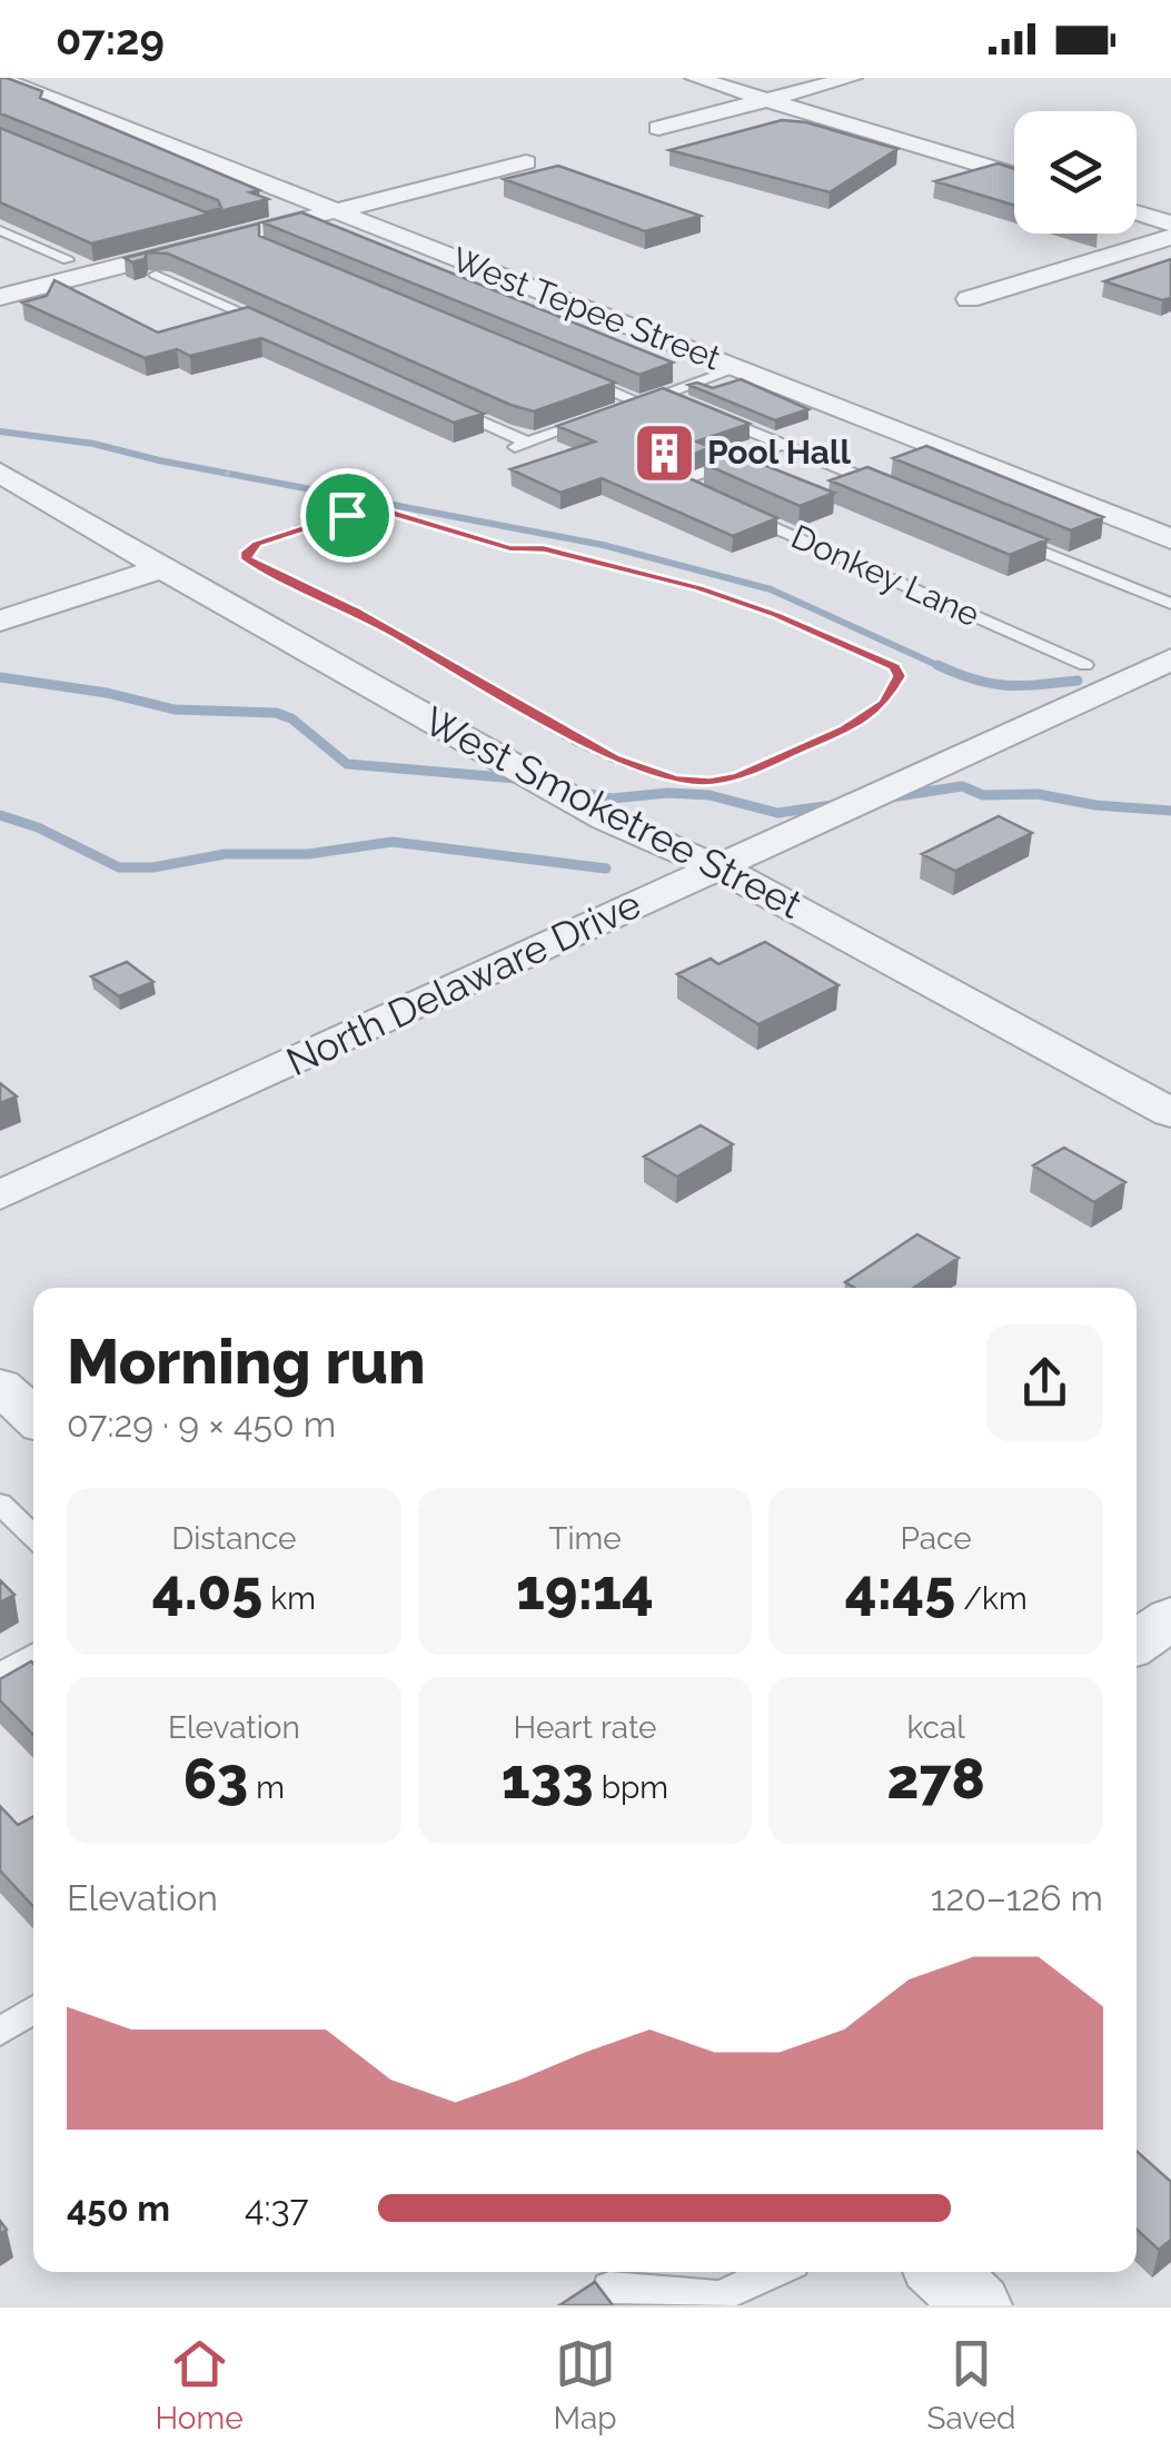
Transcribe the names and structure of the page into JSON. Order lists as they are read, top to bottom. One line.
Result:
{"streets":{"street":["West Tepee Street","West Smoketree Street","North Delaware Drive"],"lane":["Donkey Lane"]},"crossings":[["West Smoketree Street","North Delaware Drive"]],"places":{"building":["Pool Hall"]},"page":{"status":"07:29","heading":["Morning run","07:29 · 9 × 450 m"],"stats":[["Distance","4.05 km"],["Time","19:14"],["Pace","4:45 /km"],["Elevation","63 m"],["Heart rate","133 bpm"],["kcal","278"]],"chart":["Elevation","120–126 m"],"list":[{"name":"450 m","note":"4:37"}],"tabs":["Home","Map","Saved"]}}
